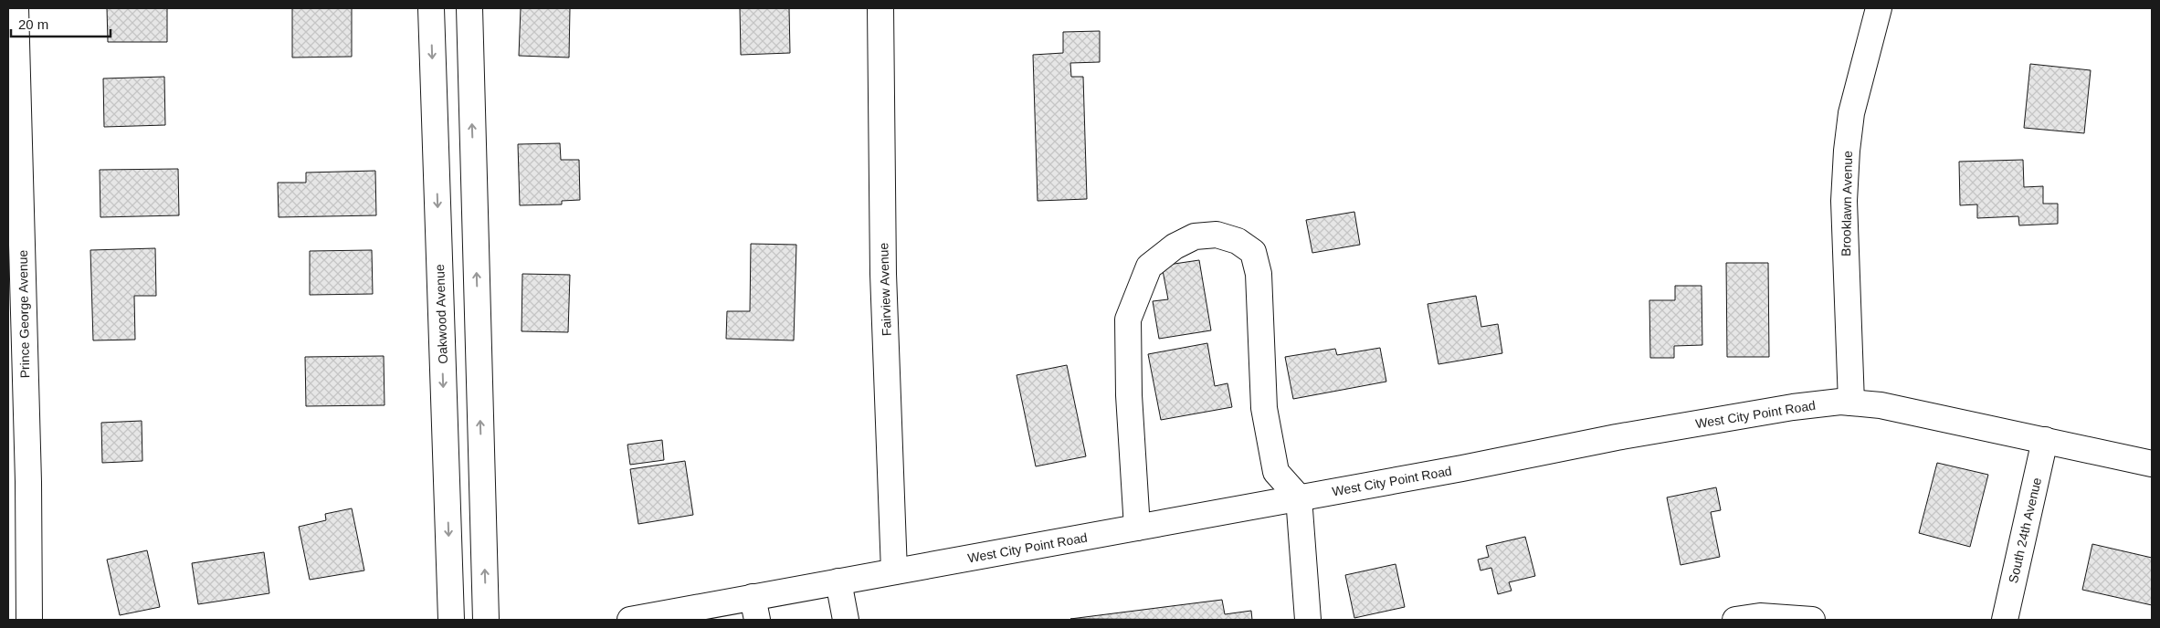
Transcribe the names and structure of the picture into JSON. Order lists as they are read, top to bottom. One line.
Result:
{"streets":{"street":["Brooklawn Avenue","Fairview Avenue","Prince George Avenue","Oakwood Avenue","West City Point Road","South 24th Avenue"]},"crossings":[["Brooklawn Avenue","West City Point Road"],["Fairview Avenue","West City Point Road"],["West City Point Road","South 24th Avenue"]],"scale_bar":"20 m"}
